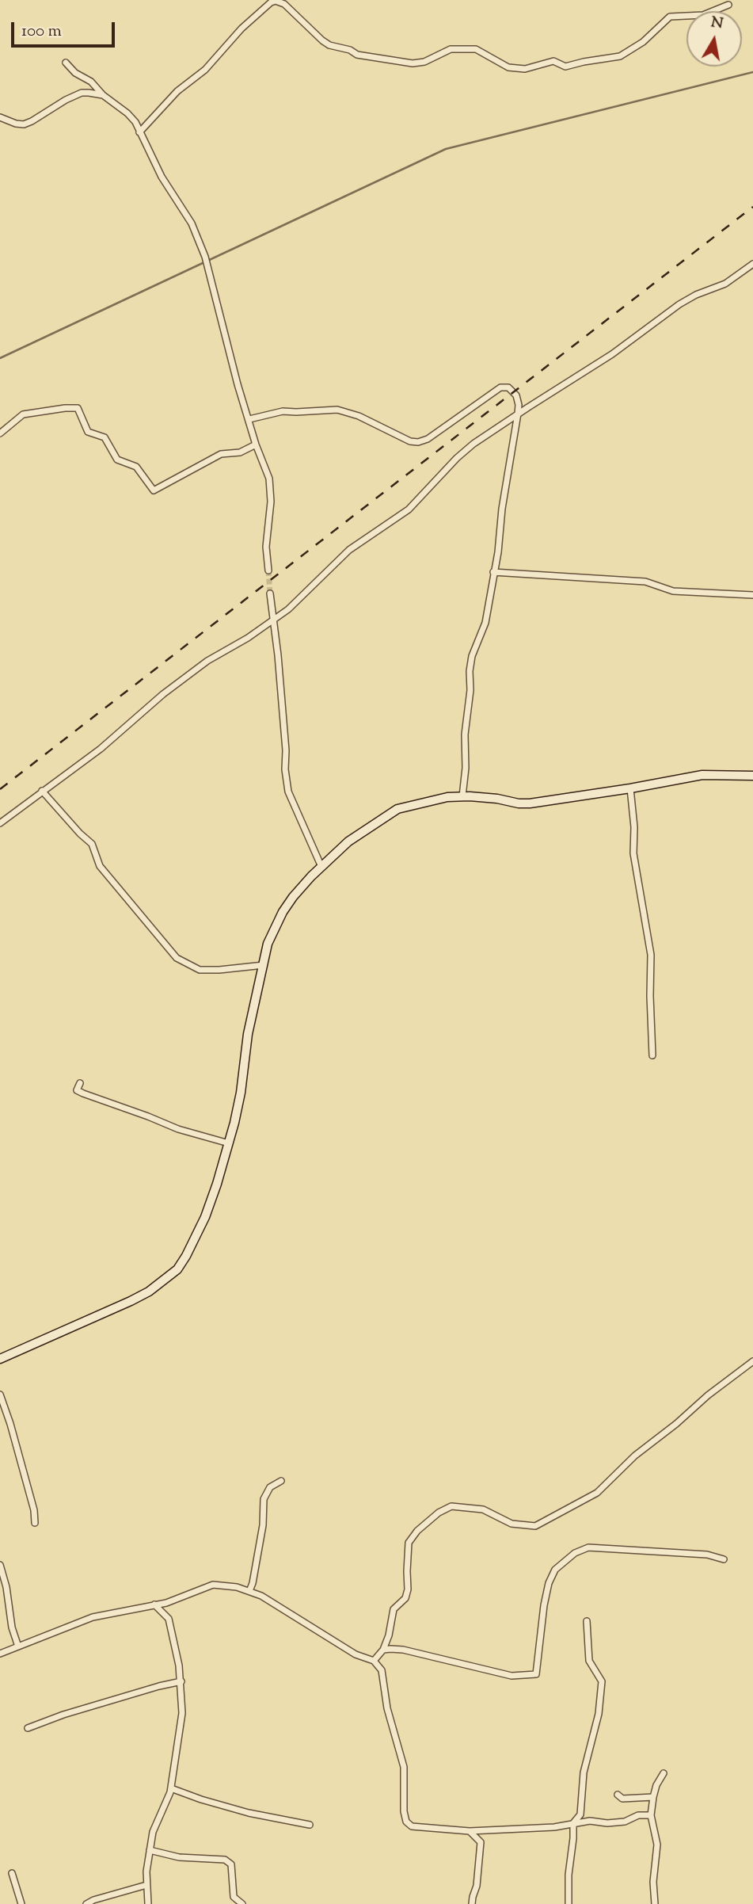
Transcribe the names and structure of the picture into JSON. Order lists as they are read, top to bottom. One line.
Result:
{"scale_bar":"100 m","north":"top"}
